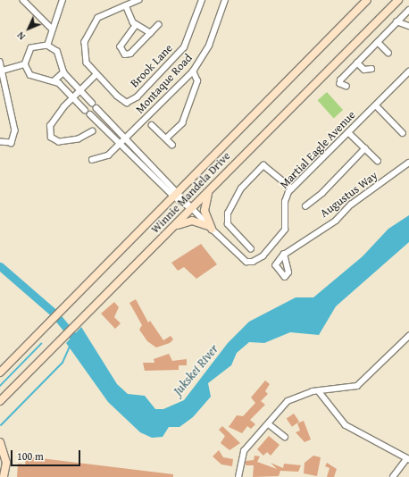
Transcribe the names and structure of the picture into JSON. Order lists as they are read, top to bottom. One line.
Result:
{"streets":{"main road":["Winnie Mandela Drive"],"street":["Brook Lane","Montaque Road","Martial Eagle Avenue","Augustus Way"]},"water":["Jukskei River"],"scale_bar":"100 m","north":"bottom left"}
